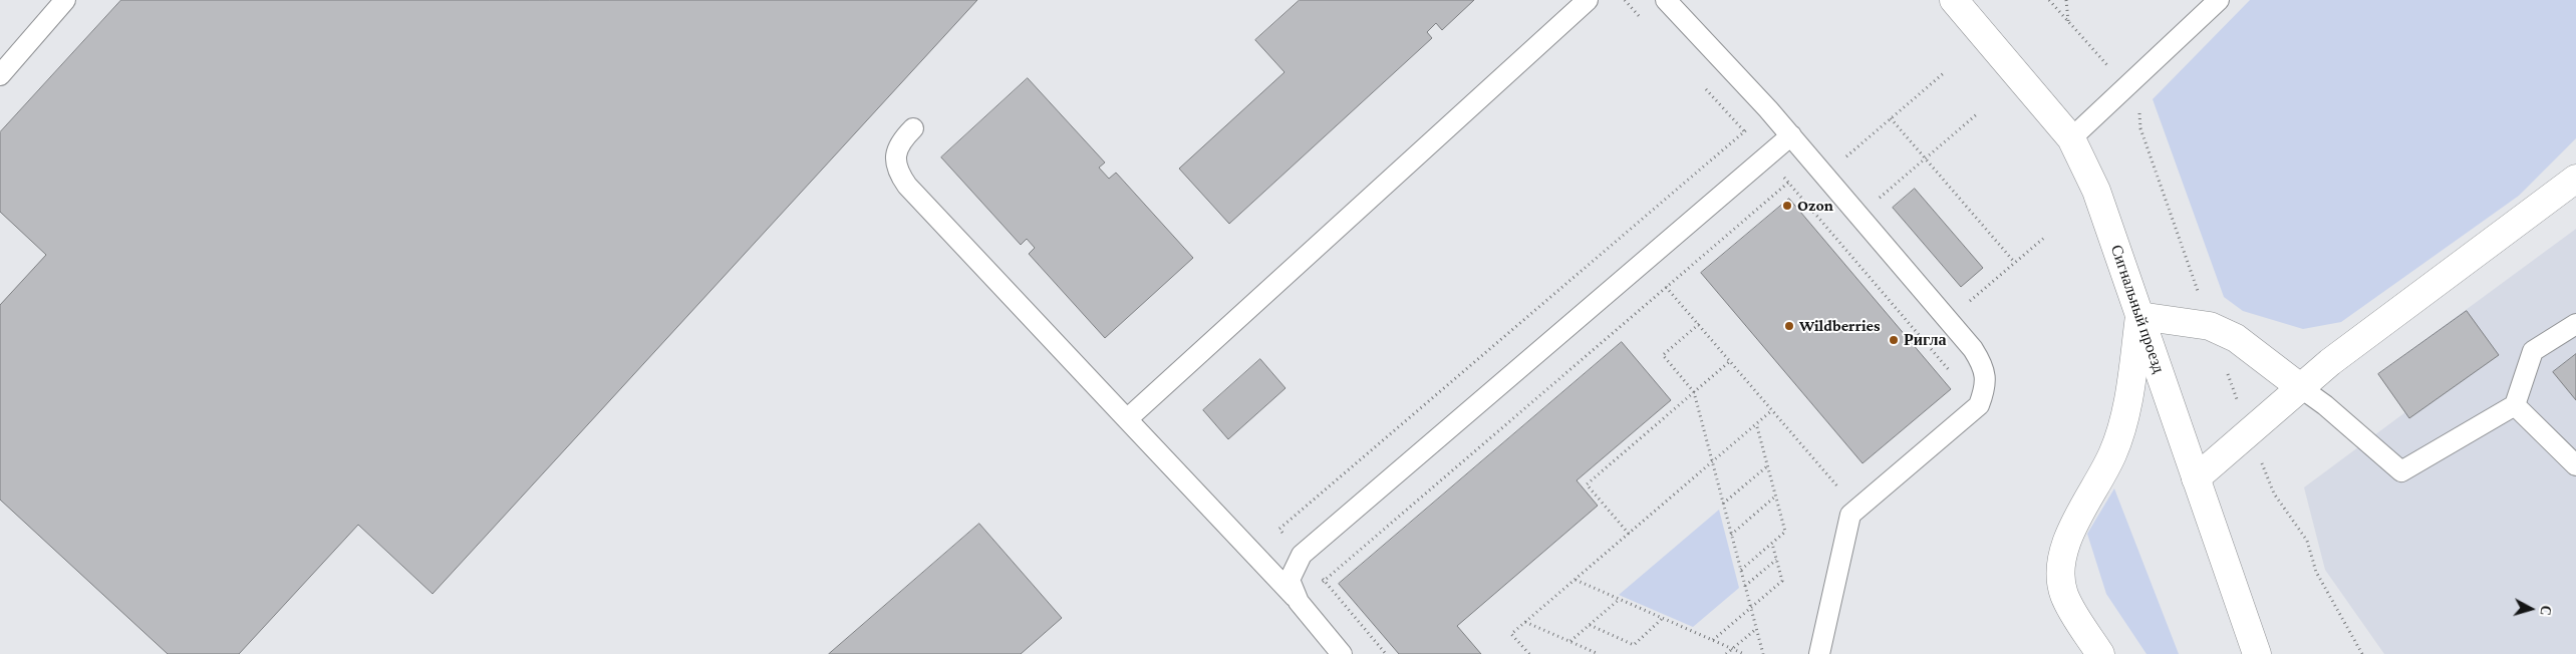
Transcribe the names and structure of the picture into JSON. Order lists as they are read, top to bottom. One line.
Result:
{"streets":{"street":["Сигнальный проезд"]},"places":["Ozon","Wildberries","Ригла"],"north":"right"}
